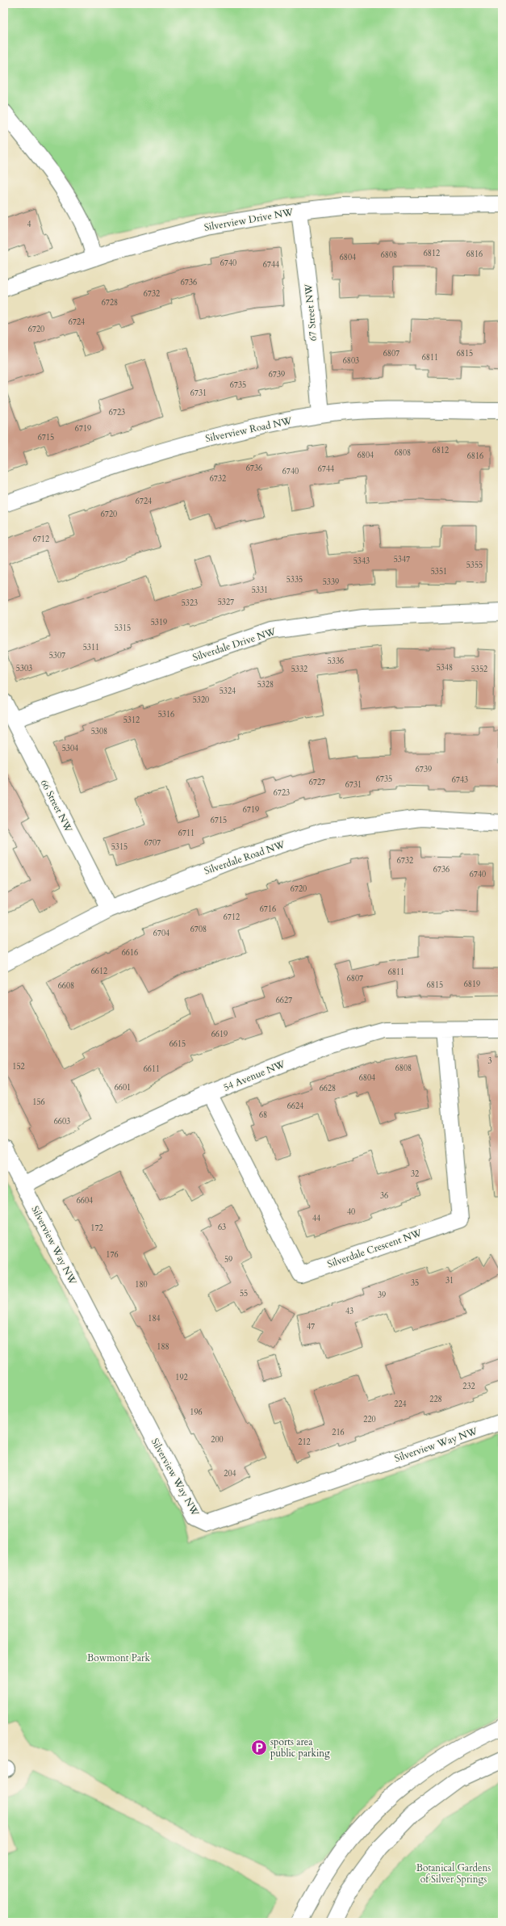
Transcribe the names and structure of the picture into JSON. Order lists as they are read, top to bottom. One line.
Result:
{"streets":{"street":["Silverview Drive NW","67 Street NW","Silverview Road NW","Silverdale Drive NW","66 Street NW","Silverdale Road NW","54 Avenue NW","Silverview Way NW","Silverdale Crescent NW"]},"crossings":[["Silverview Drive NW","67 Street NW"],["67 Street NW","Silverview Road NW"],["Silverdale Drive NW","66 Street NW"],["66 Street NW","Silverdale Road NW"],["54 Avenue NW","Silverview Way NW"],["54 Avenue NW","Silverdale Crescent NW"]],"parks":["Bowmont Park","Botanical Gardens of Silver Springs"],"places":{"parking":["sports area public parking"]},"house_numbers":["4","6812","6816","6808","6804","6740","6744","6736","6732","6728","6724","6720","6807","6815","6811","6803","6739","6735","6731","6723","6719","6715","6812","6808","6804","6816","6736","6744","6740","6732","6724","6720","6712","5347","5343","5355","5351","5335","5339","5331","5327","5323","5319","5315","5311","5307","5336","5348","5303","5332","5352","5328","5324","5320","5316","5312","5308","5304","6739","6735","6743","6727","6731","6723","6719","6715","6711","6707","5315","6732","6736","6740","6720","6716","6712","6708","6704","6616","6612","6811","6807","6819","6815","6608","6627","6619","6615","3","152","6808","6611","6804","6601","6628","156","6624","68","6603","32","36","6604","40","44","63","172","176","59","31","35","180","55","39","43","184","47","188","192","232","228","224","196","220","216","200","212","204"]}
